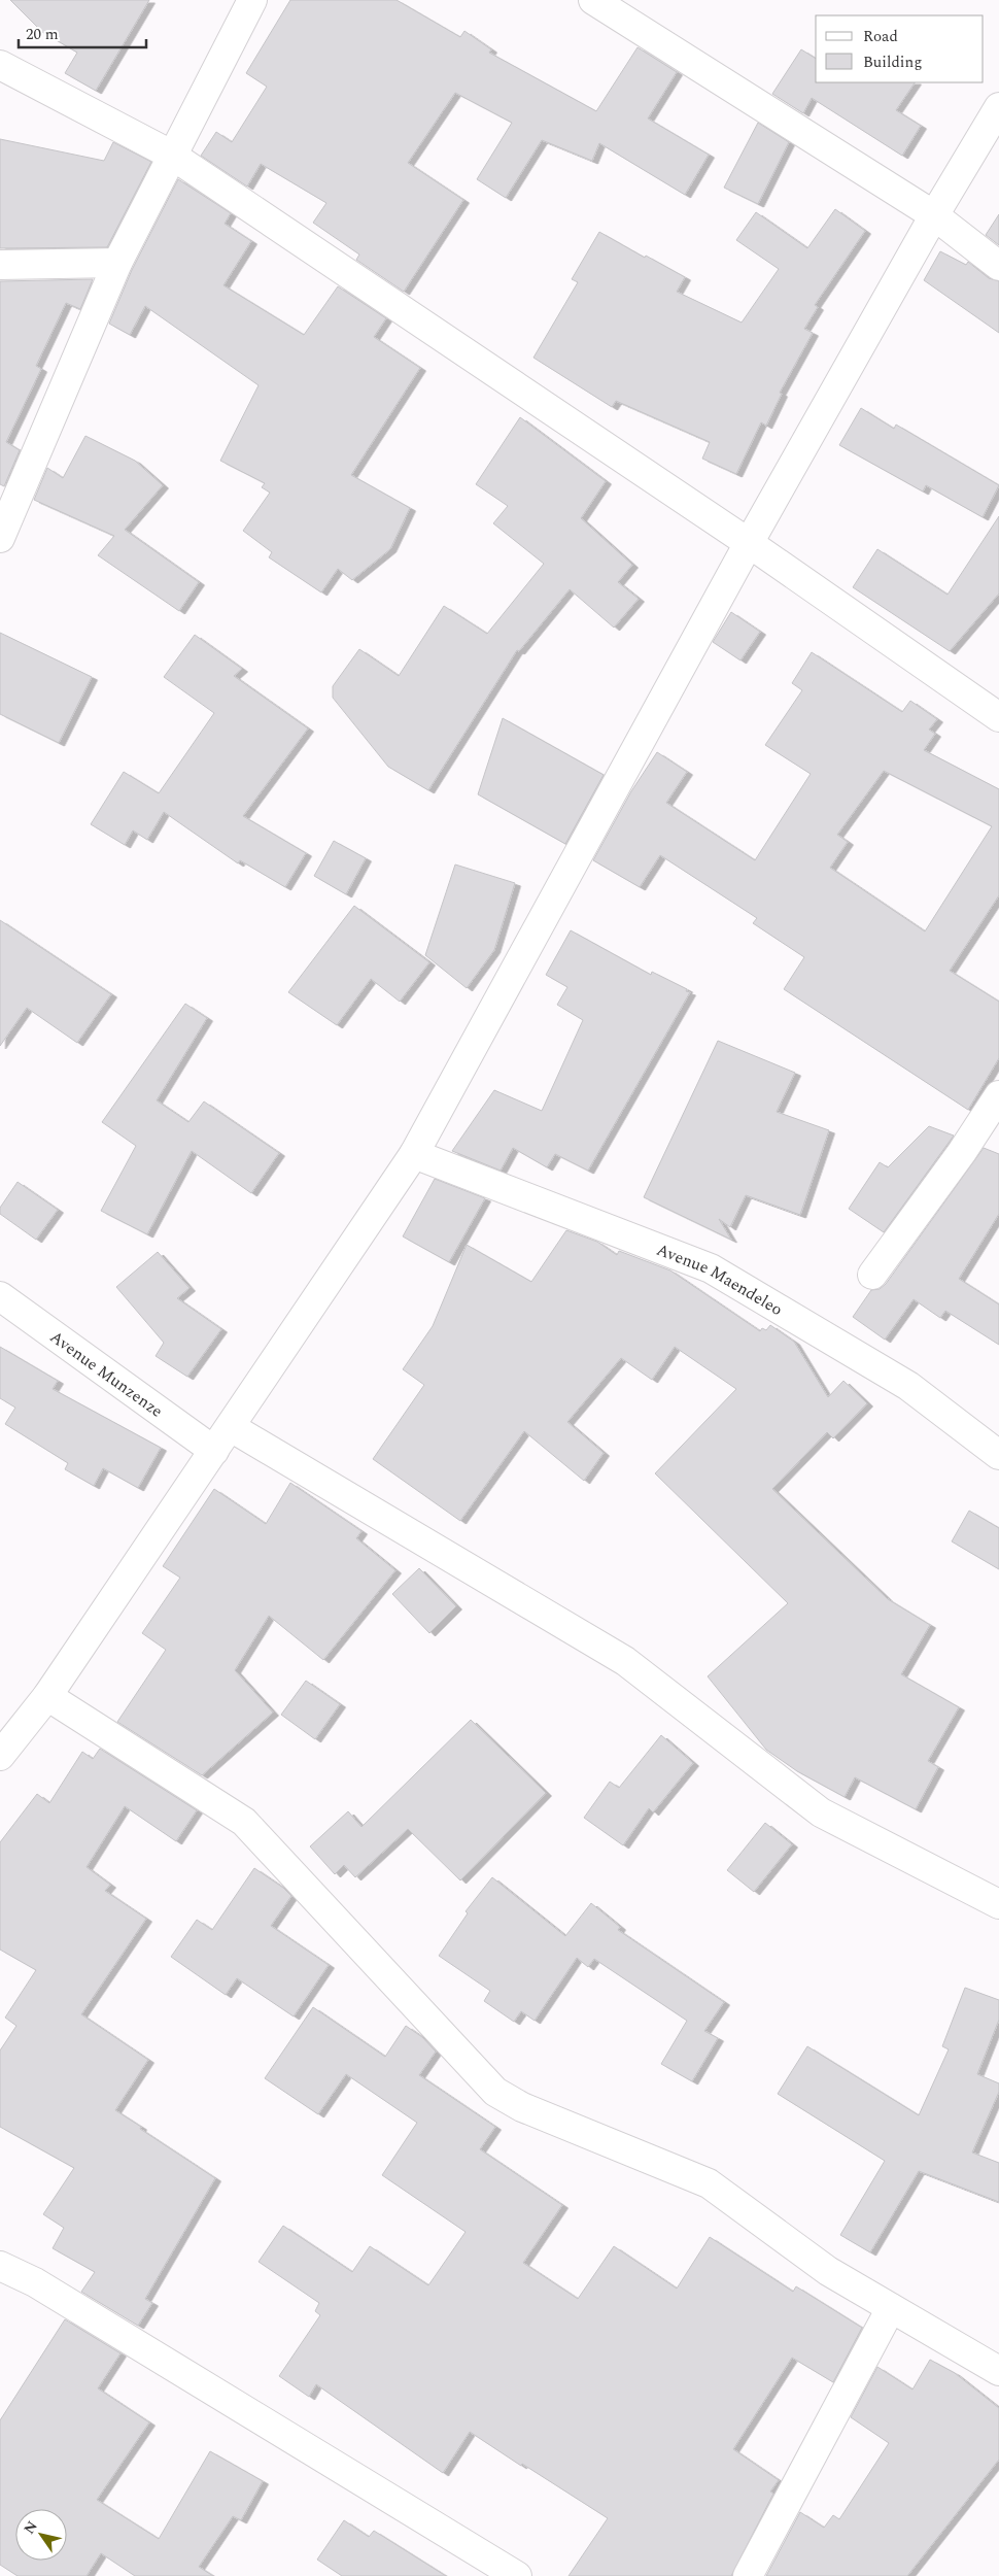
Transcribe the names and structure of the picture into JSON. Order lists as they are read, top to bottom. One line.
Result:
{"streets":{"street":["Avenue Maendeleo","Avenue Munzenze"]},"legend":["Road","Building"],"scale_bar":"20 m","north":"top left"}
